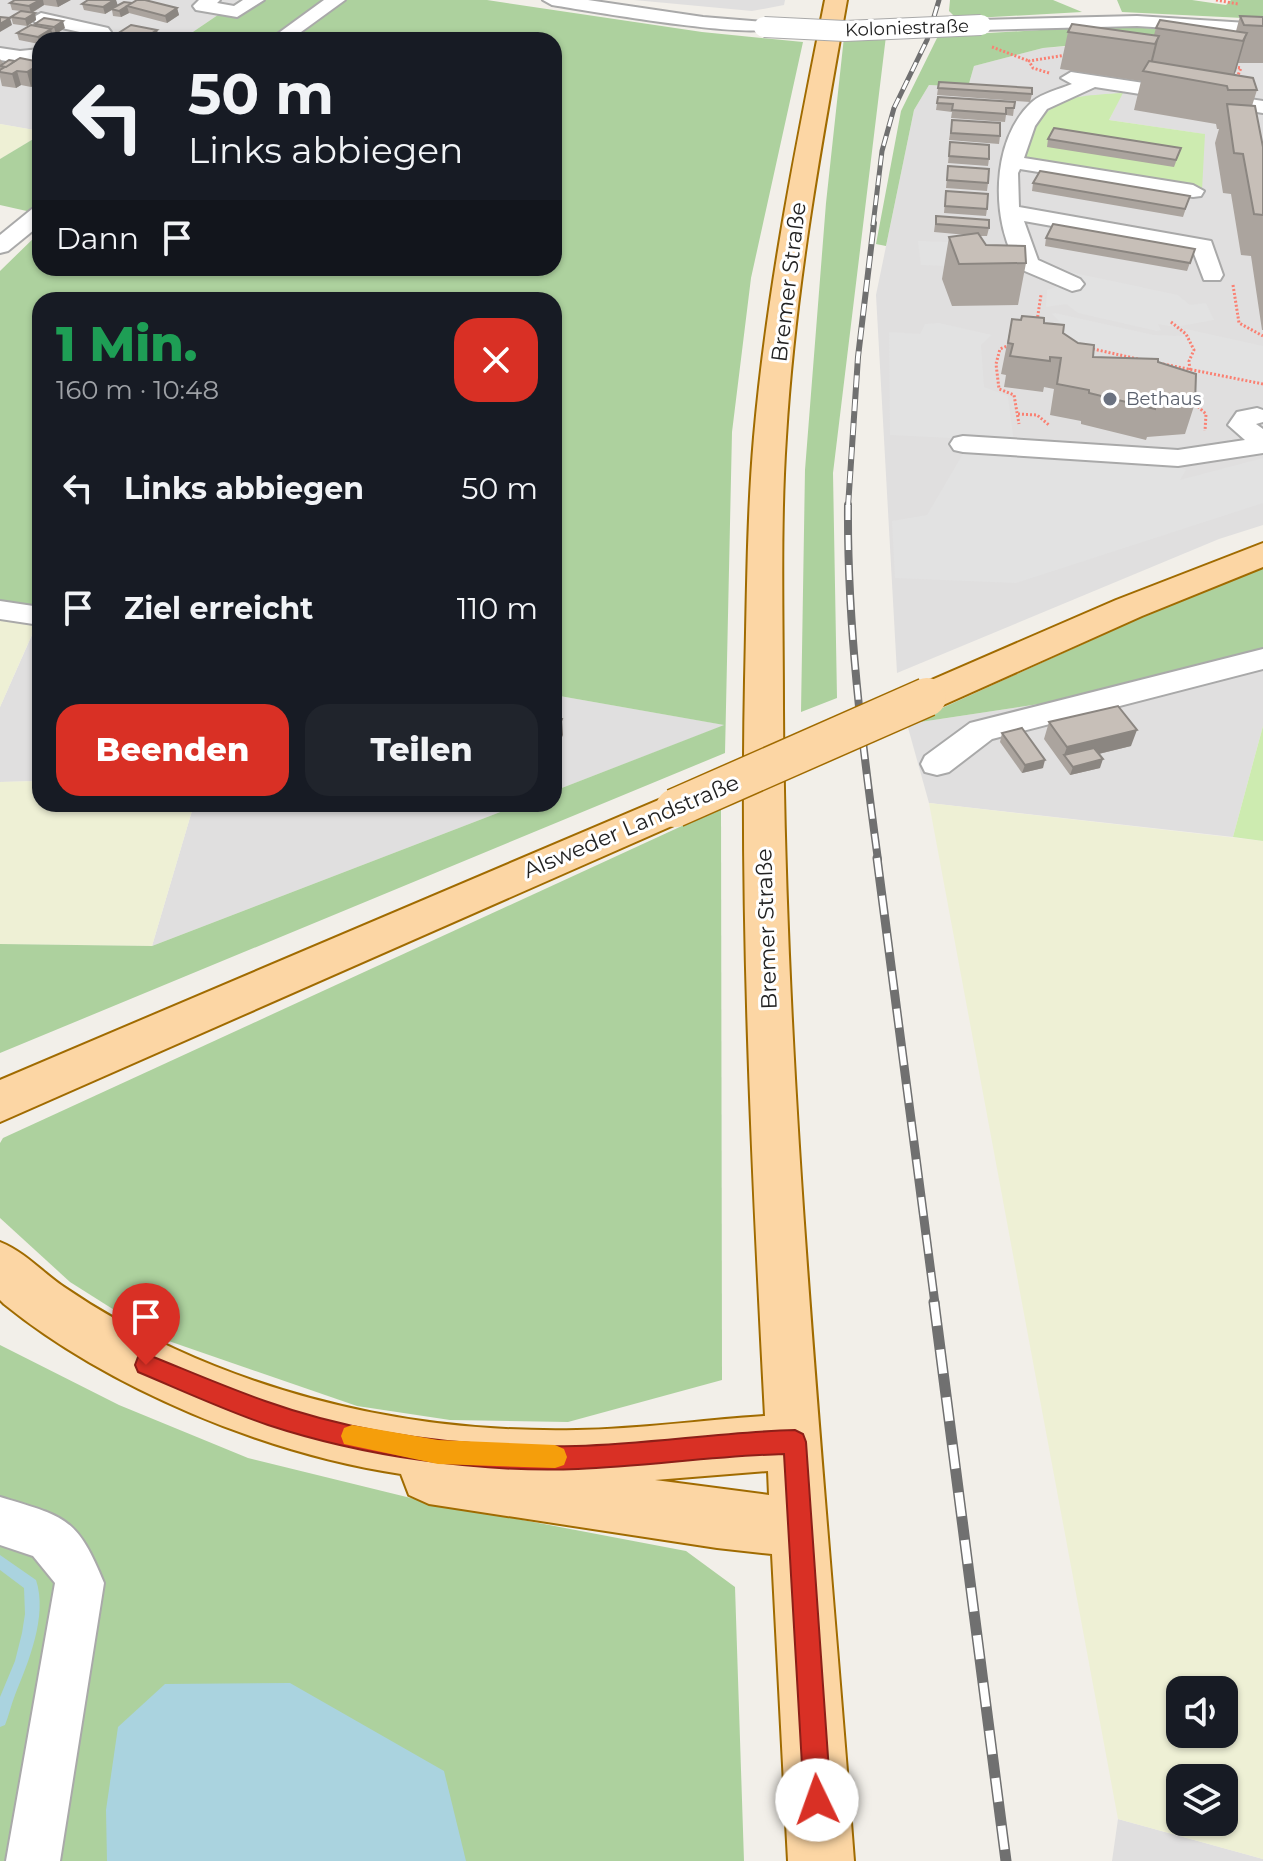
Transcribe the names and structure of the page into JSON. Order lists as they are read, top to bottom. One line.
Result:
{"streets":{"main road":["Bremer Straße","Alsweder Landstraße"],"street":["Koloniestraße"]},"places":["Bethaus"],"page":{"turn":["50 m","Links abbiegen"],"then":"Dann","heading":["1 Min.","160 m · 10:48"],"list":[{"name":"Links abbiegen","value":"50 m"},{"name":"Ziel erreicht","value":"110 m"}],"buttons":["Beenden","Teilen"]}}
